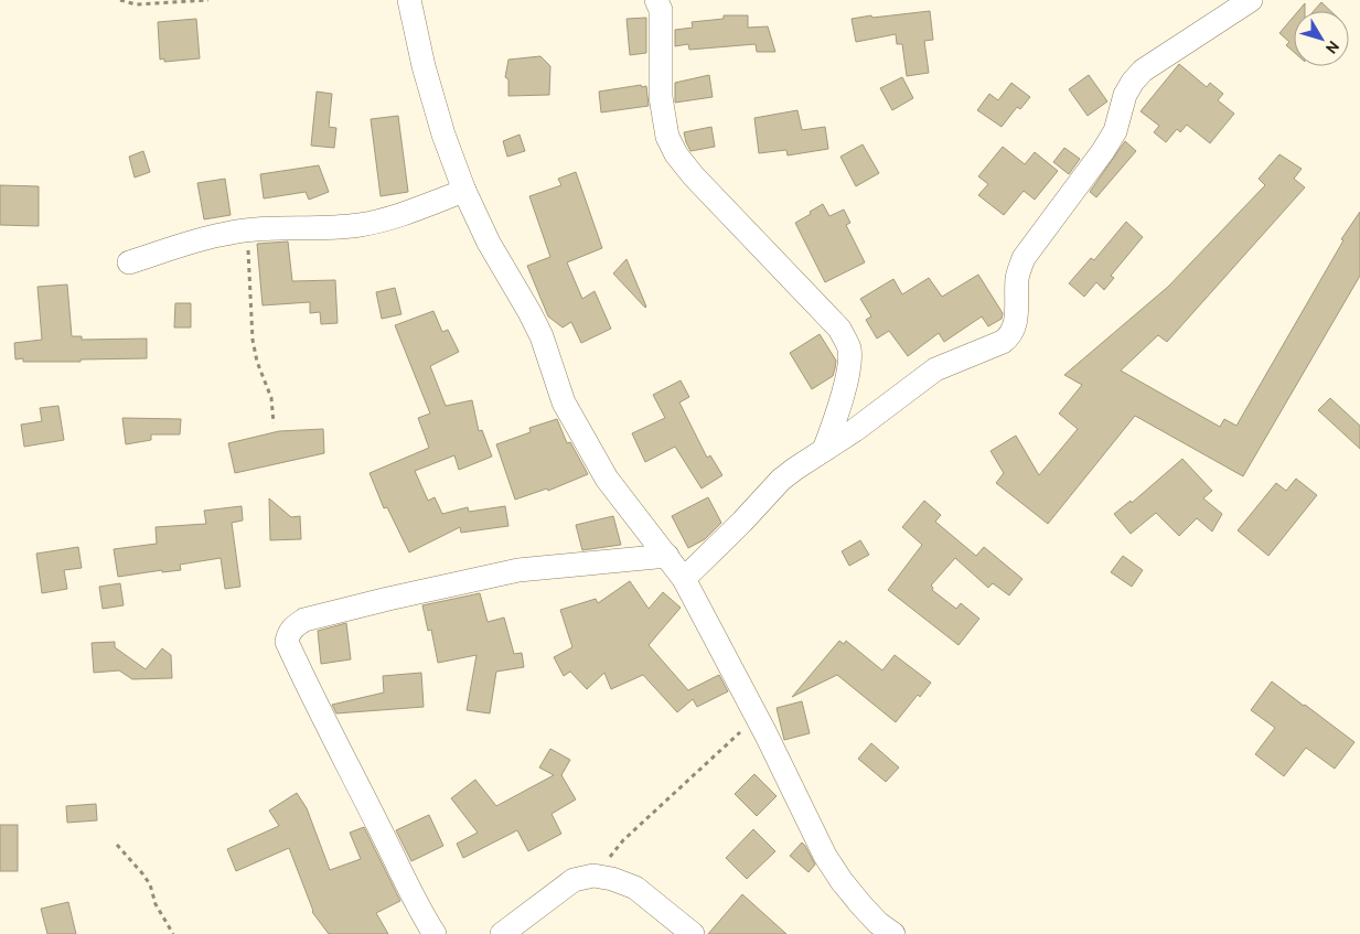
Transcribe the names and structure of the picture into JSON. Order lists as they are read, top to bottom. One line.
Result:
{"north":"bottom right"}
